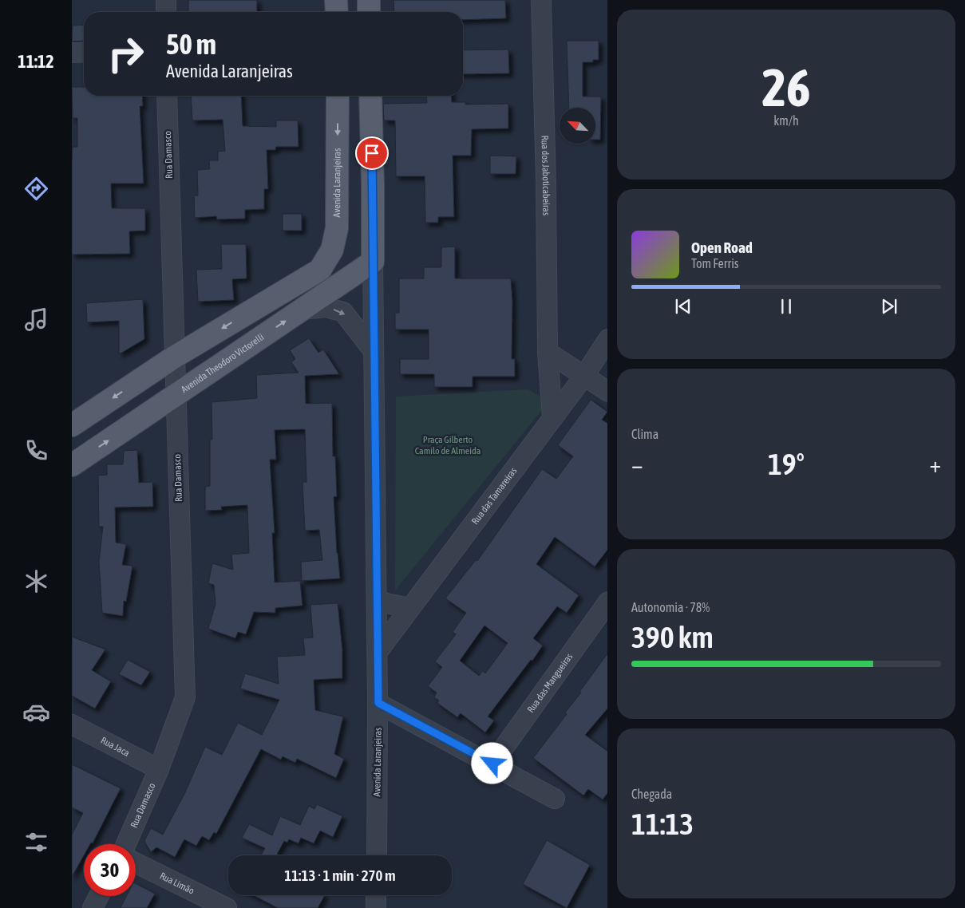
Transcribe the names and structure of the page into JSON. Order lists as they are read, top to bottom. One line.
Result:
{"streets":{"main road":["Avenida Laranjeiras","Avenida Theodoro Victorelli"],"street":["Rua Damasco","Rua dos Jaboticabeiras","Rua das Tamareiras","Rua das Mangueiras","Rua Jaca","Rua Limão"]},"crossings":[["Rua Damasco","Avenida Laranjeiras"],["Rua Damasco","Avenida Theodoro Victorelli"],["Rua Damasco","Rua Jaca"],["Rua dos Jaboticabeiras","Rua das Tamareiras"],["Avenida Laranjeiras","Avenida Theodoro Victorelli"],["Avenida Laranjeiras","Rua das Tamareiras"]],"parks":["Praça Gilberto Camilo de Almeida"],"north":"top left","page":{"tabs":"11:12","tile":[["26","km/h"],"Clima",["Autonomia · 78%","390 km"],["Chegada","11:13"]],"turn":["50 m","Avenida Laranjeiras"],"song":["Open Road","Tom Ferris"],"heat":["−","19°","+"],"limit":"30","trip":"11:13 · 1 min · 270 m"}}
